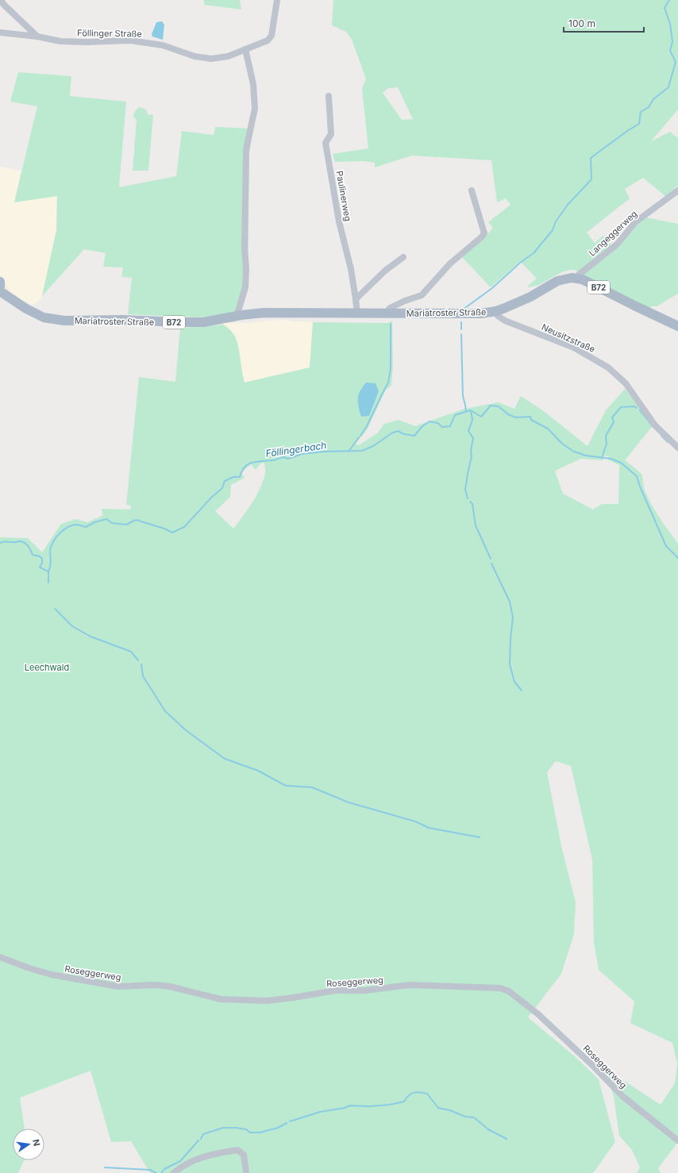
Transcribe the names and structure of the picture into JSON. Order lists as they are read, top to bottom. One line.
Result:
{"streets":{"main road":["B72","Mariatroster Straße"],"street":["Föllinger Straße","Paulinerweg","Langeggerweg","Neusitzstraße","Roseggerweg"]},"crossings":[["Paulinerweg","Mariatroster Straße"],["Langeggerweg","Mariatroster Straße"],["Mariatroster Straße","Neusitzstraße"]],"water":["Föllingerbach"],"parks":["Leechwald"],"scale_bar":"100 m","north":"right"}
